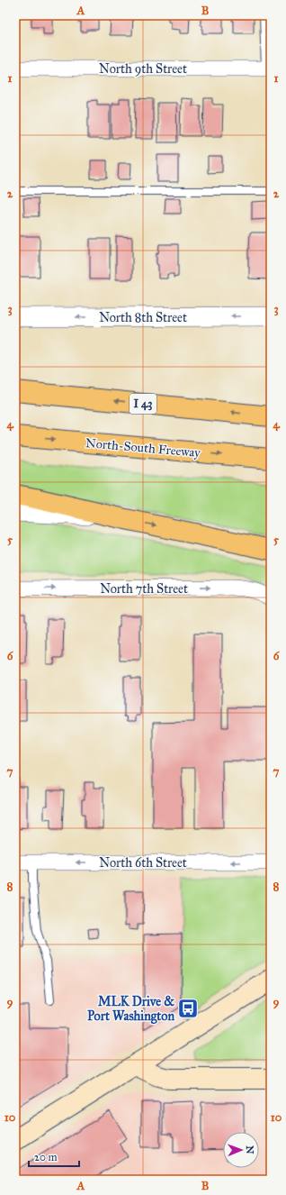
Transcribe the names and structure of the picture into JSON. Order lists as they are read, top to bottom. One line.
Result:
{"streets":{"highway":["I 43","North-South Freeway"],"street":["North 9th Street","North 8th Street","North 7th Street","North 6th Street"]},"one_way":["North 8th Street","North 6th Street"],"places":{"bus stop":["MLK Drive & Port Washington"]},"scale_bar":"20 m","north":"right","grid":{"columns":["A","B"],"rows":["1","2","3","4","5","6","7","8","9","10"]}}
